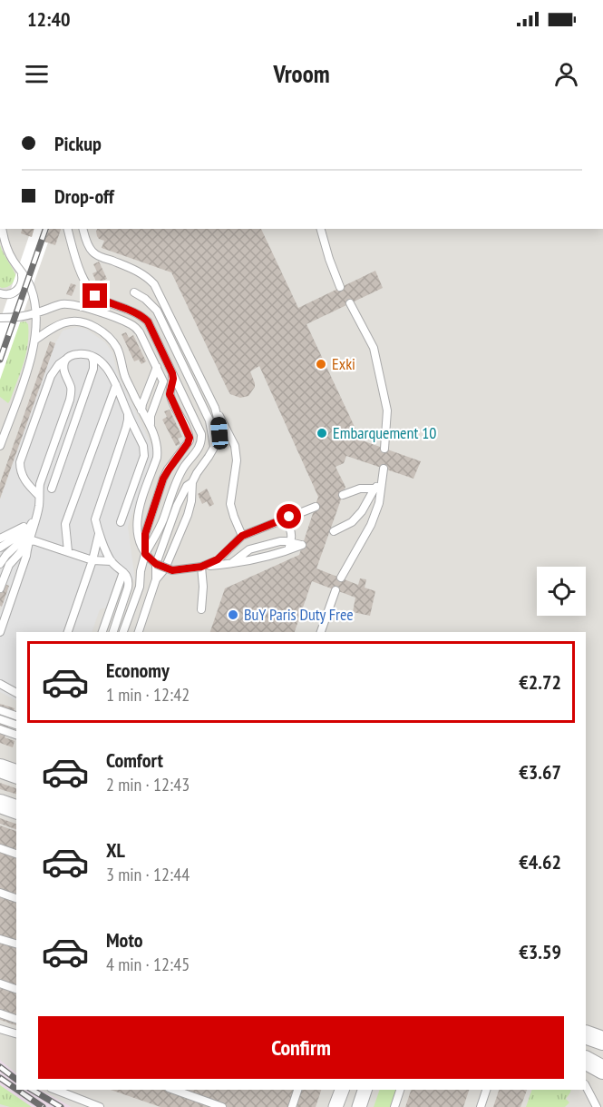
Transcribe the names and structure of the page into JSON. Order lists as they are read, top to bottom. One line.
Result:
{"places":["Exki","Embarquement 10","BuY Paris Duty Free"],"page":{"status":"12:40","header":"Vroom","banner":["Pickup","Drop-off"],"list":[{"name":"Economy","note":"1 min · 12:42","value":"€2.72"},{"name":"Comfort","note":"2 min · 12:43","value":"€3.67"},{"name":"XL","note":"3 min · 12:44","value":"€4.62"},{"name":"Moto","note":"4 min · 12:45","value":"€3.59"}],"buttons":"Confirm"}}
